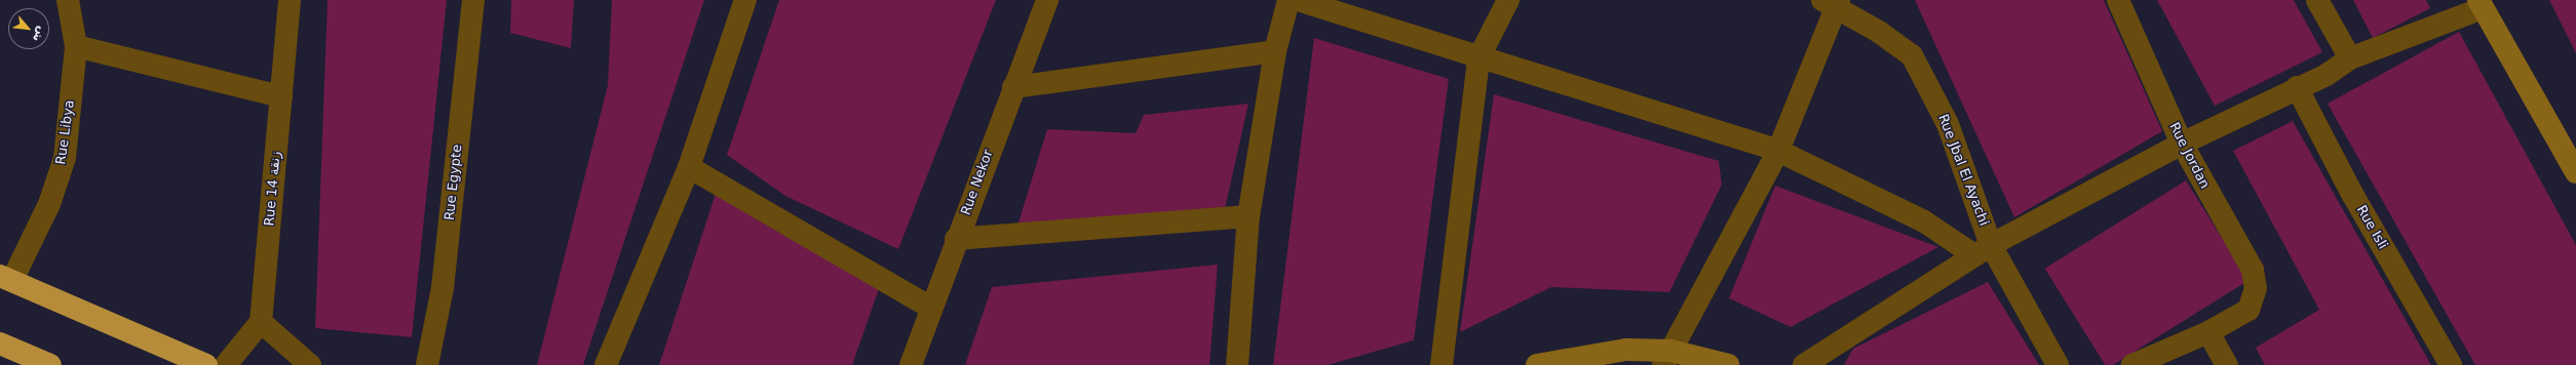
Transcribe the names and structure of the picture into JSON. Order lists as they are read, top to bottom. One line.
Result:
{"streets":{"street":["Rue Libya","Rue Jordan","Rue Jbal El Ayachi","Rue Egypte","Rue Nekor","Rue 14 زنقة","Rue Isli"]},"north":"bottom right"}
